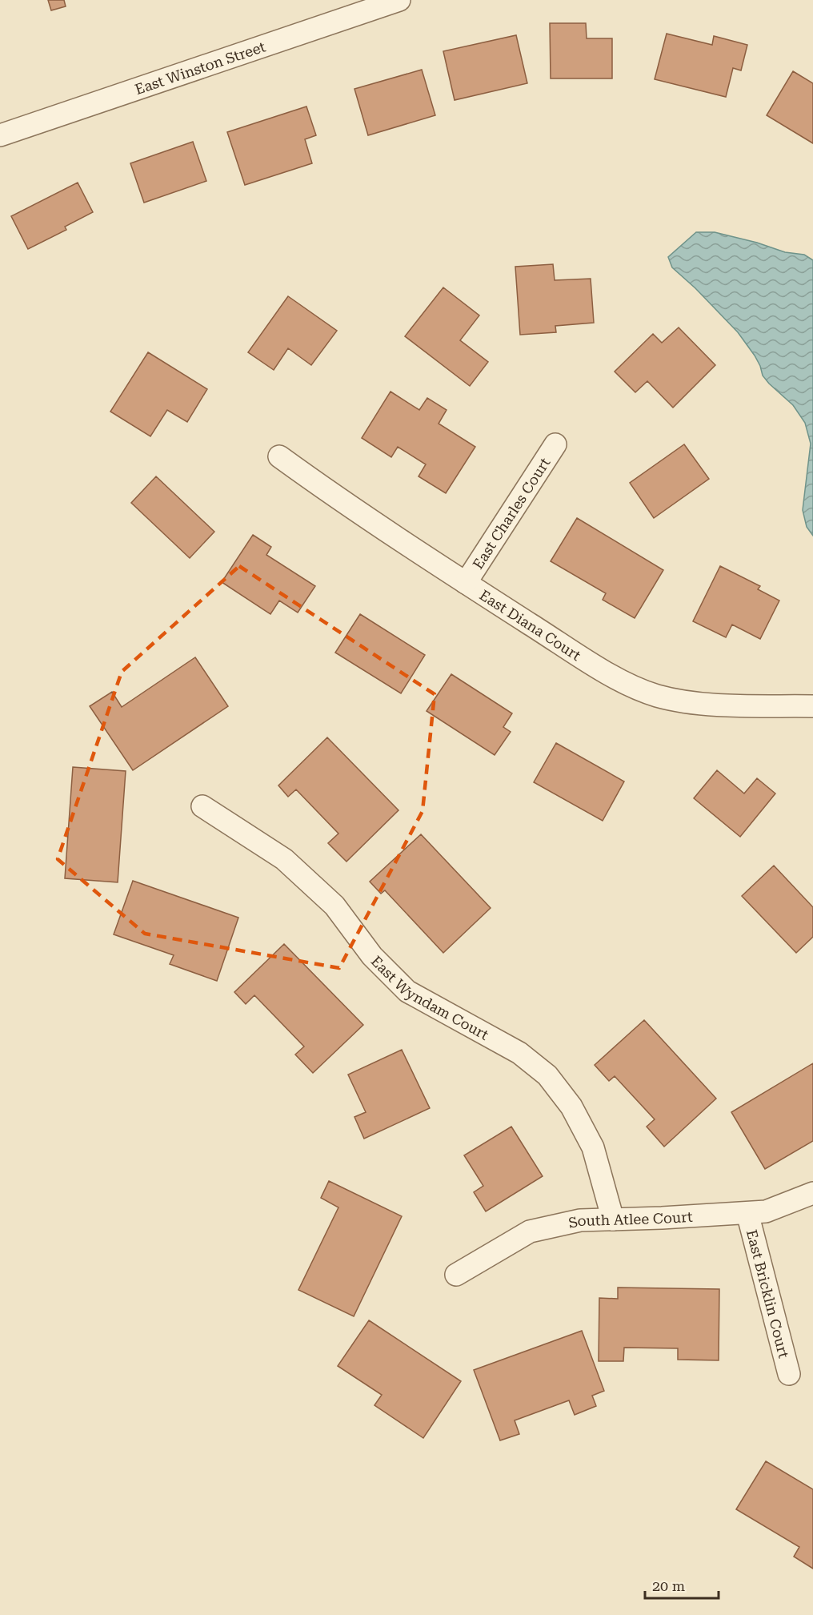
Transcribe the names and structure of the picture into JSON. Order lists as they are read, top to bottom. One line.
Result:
{"streets":{"street":["East Winston Street","East Charles Court","East Diana Court","East Wyndam Court","South Atlee Court","East Bricklin Court"]},"crossings":[["East Charles Court","East Diana Court"],["East Wyndam Court","South Atlee Court"],["South Atlee Court","East Bricklin Court"]],"scale_bar":"20 m"}
